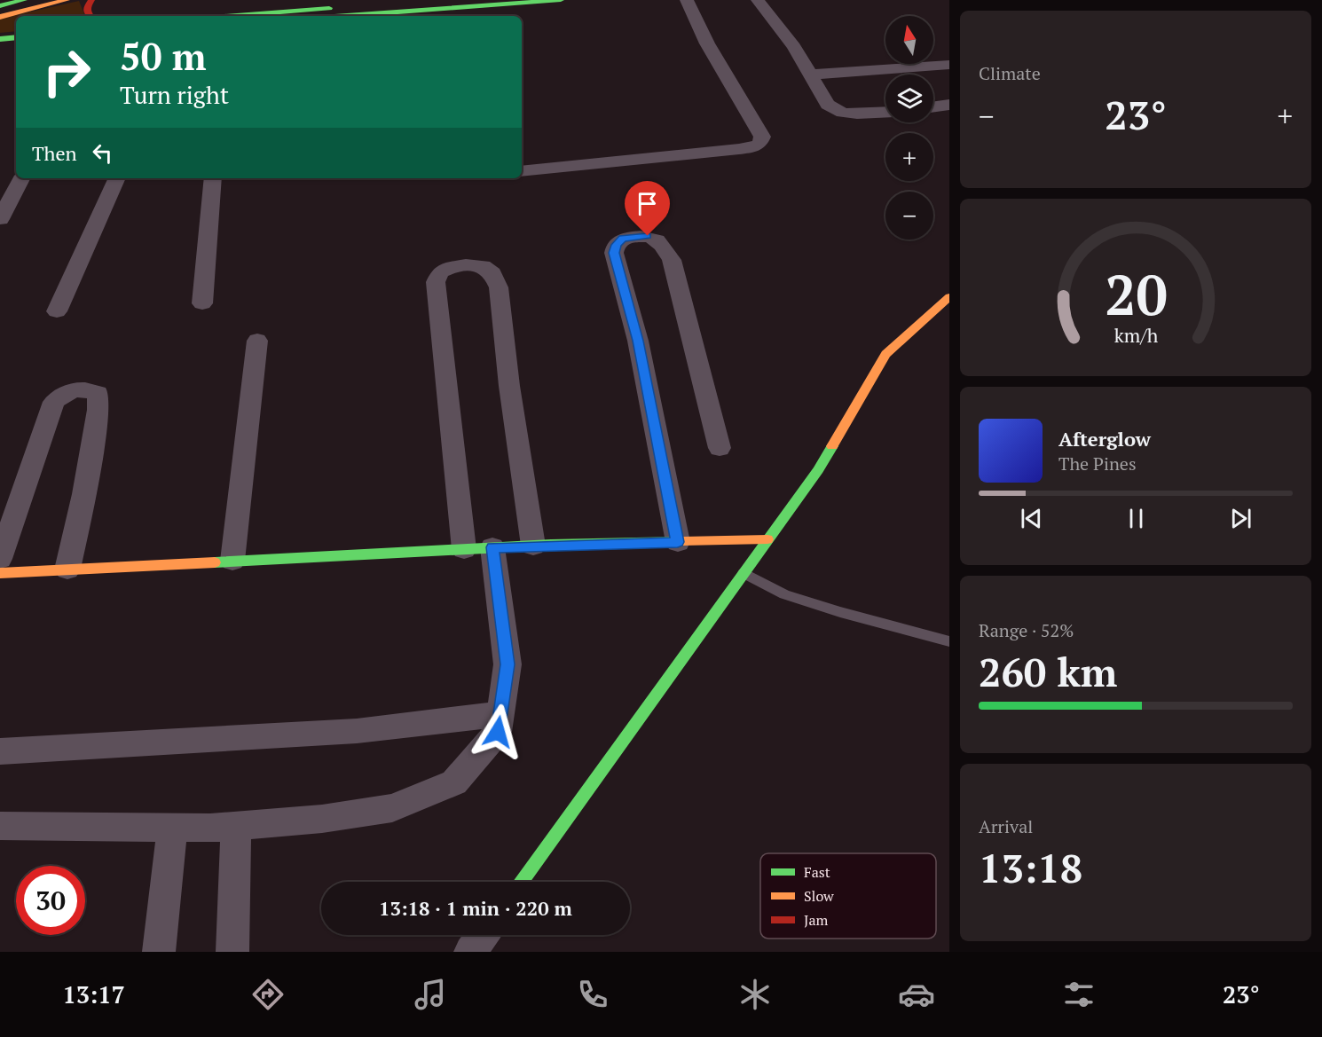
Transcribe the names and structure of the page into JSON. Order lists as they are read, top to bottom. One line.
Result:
{"legend":["Fast","Slow","Jam"],"north":"top","page":{"tile":["Climate",["Range · 52%","260 km"],["Arrival","13:18"]],"map_buttons":["+","−"],"turn":["50 m","Turn right"],"heat":["−","23°","+"],"then":"Then","song":["Afterglow","The Pines"],"limit":"30","trip":"13:18 · 1 min · 220 m","tabs":["13:17","23°"],"gauge":["20","km/h"]}}
